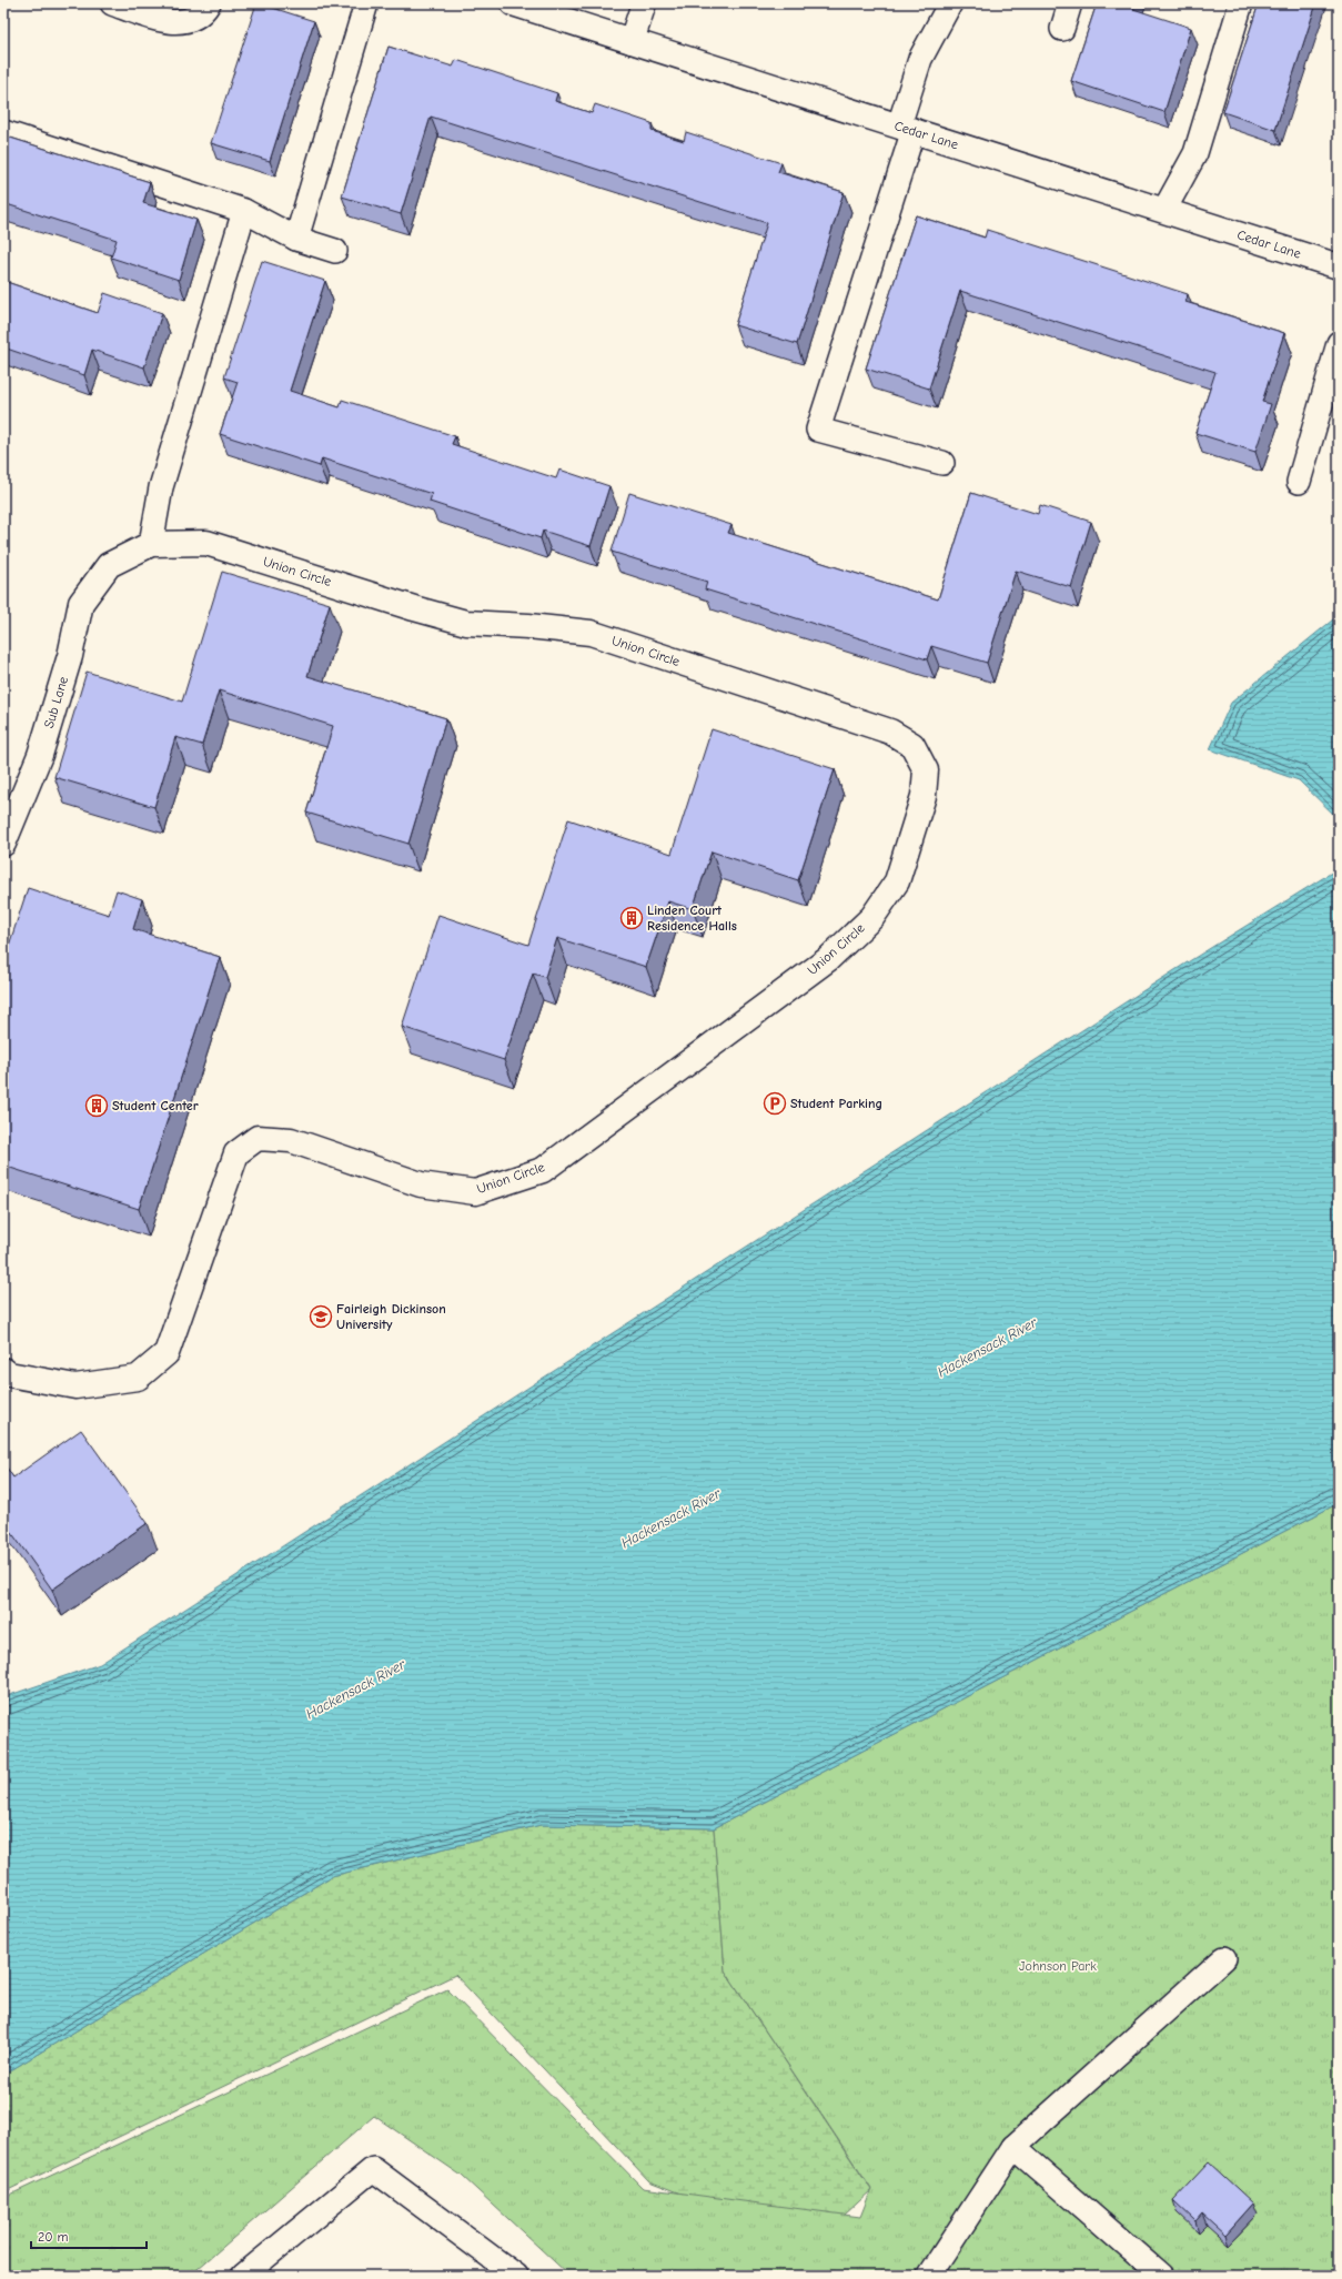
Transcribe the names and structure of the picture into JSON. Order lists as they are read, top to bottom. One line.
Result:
{"streets":{"street":["Cedar Lane","Union Circle","Sub Lane"]},"crossings":[["Union Circle","Sub Lane"]],"water":["Hackensack River"],"parks":["Johnson Park"],"places":{"building":["Linden Court Residence Halls","Student Center"],"parking":["Student Parking"],"school or university":["Fairleigh Dickinson University"]},"scale_bar":"20 m"}
